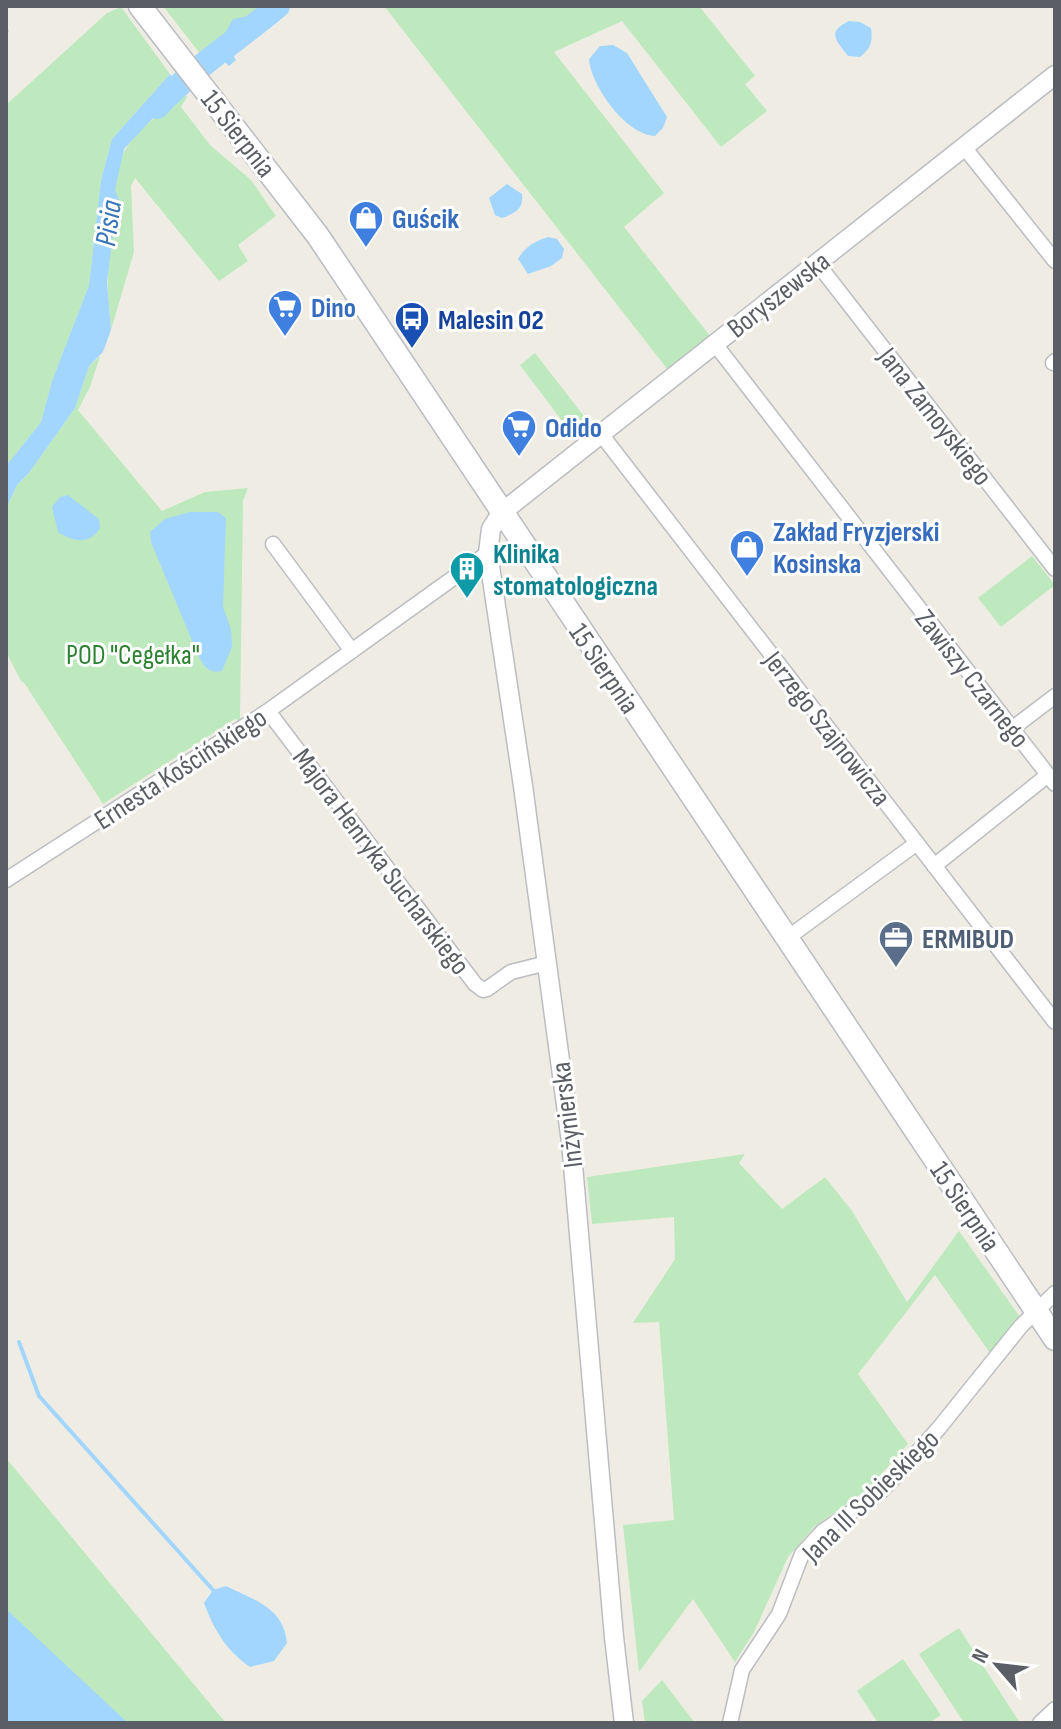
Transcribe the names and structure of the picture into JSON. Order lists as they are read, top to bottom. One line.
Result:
{"streets":{"main road":["15 Sierpnia"],"street":["Boryszewska","Jana Zamoyskiego","Zawiszy Czarnego","Jerzego Szajnowicza","Ernesta Kościńskiego","Majora Henryka Sucharskiego","Inżynierska","Jana III Sobieskiego"]},"crossings":[["15 Sierpnia","Boryszewska"],["15 Sierpnia","Inżynierska"],["15 Sierpnia","Jana III Sobieskiego"],["Boryszewska","Jana Zamoyskiego"],["Boryszewska","Zawiszy Czarnego"],["Boryszewska","Jerzego Szajnowicza"],["Boryszewska","Inżynierska"],["Ernesta Kościńskiego","Majora Henryka Sucharskiego"],["Ernesta Kościńskiego","Inżynierska"],["Majora Henryka Sucharskiego","Inżynierska"]],"water":["Pisia"],"parks":["POD \"Cegełka\""],"places":{"shop":["Guścik","Zakład Fryzjerski Kosinska"],"supermarket":["Dino","Odido"],"bus stop":["Malesin 02"],"building":["Klinika stomatologiczna"],"office":["ERMIBUD"]},"north":"top left"}
